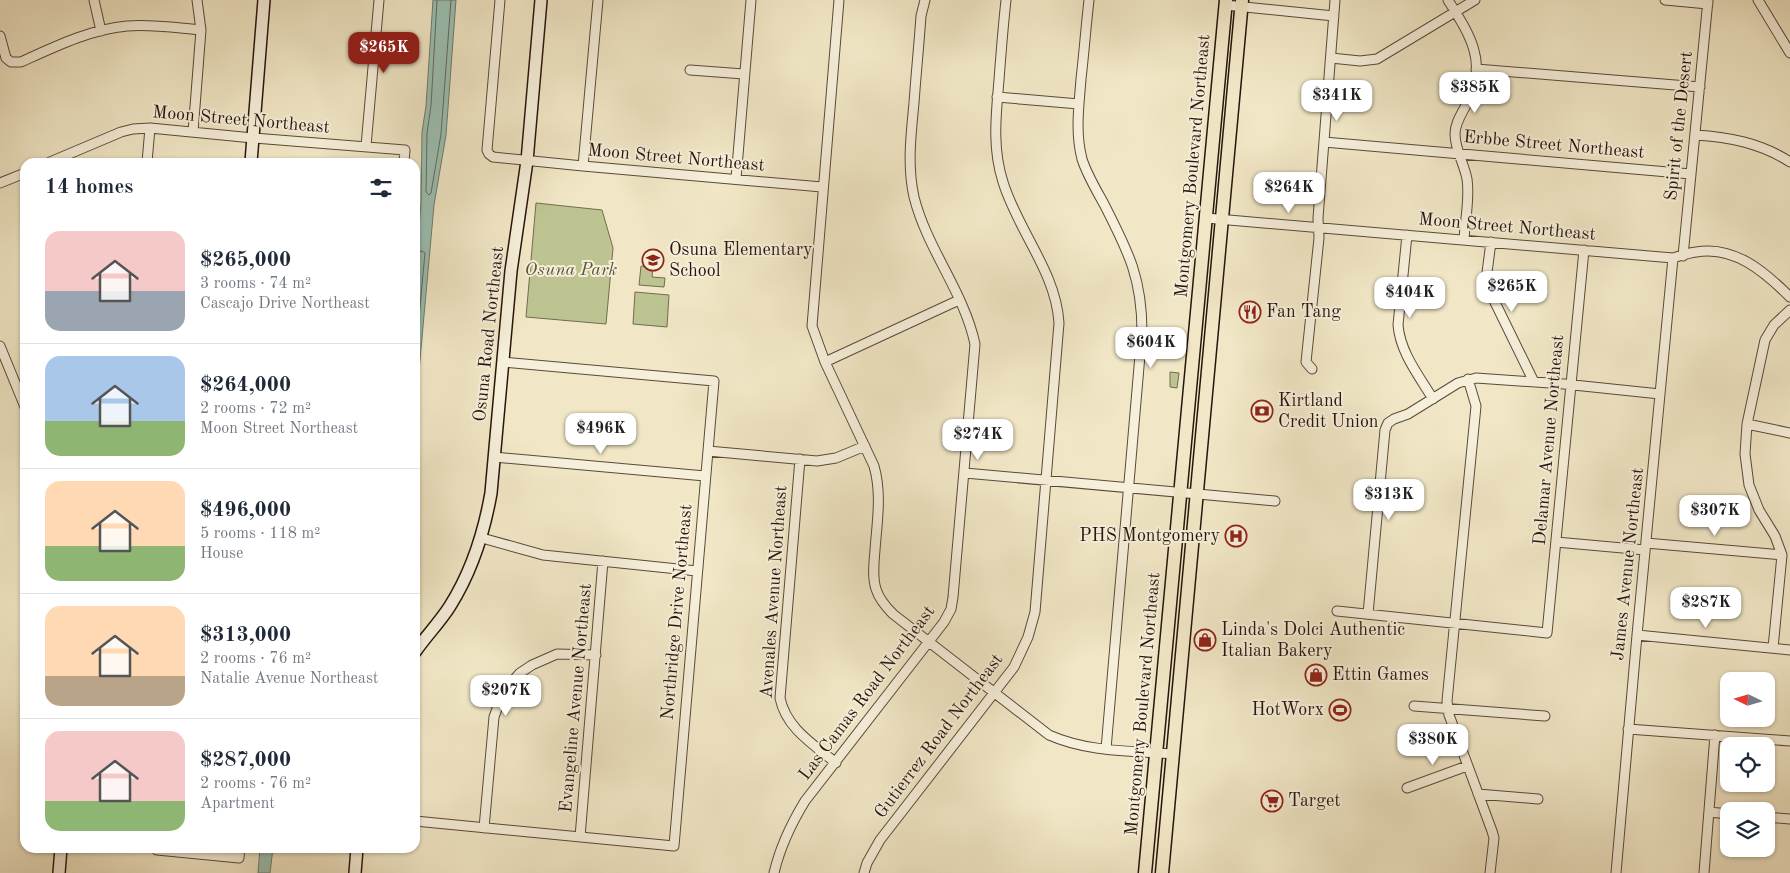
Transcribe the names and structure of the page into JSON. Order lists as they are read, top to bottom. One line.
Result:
{"streets":{"main road":["Montgomery Boulevard Northeast"],"street":["Moon Street Northeast","Spirit of the Desert","Erbbe Street Northeast","Osuna Road Northeast","Delamar Avenue Northeast","James Avenue Northeast","Avenales Avenue Northeast","Northridge Drive Northeast","Las Camas Road Northeast","Evangeline Avenue Northeast","Gutierrez Road Northeast"]},"crossings":[["Moon Street Northeast","Spirit of the Desert"],["Moon Street Northeast","Montgomery Boulevard Northeast"],["Moon Street Northeast","Osuna Road Northeast"],["Moon Street Northeast","Delamar Avenue Northeast"],["Moon Street Northeast","James Avenue Northeast"],["Spirit of the Desert","Erbbe Street Northeast"],["Osuna Road Northeast","Northridge Drive Northeast"],["Avenales Avenue Northeast","Las Camas Road Northeast"],["Northridge Drive Northeast","Evangeline Avenue Northeast"]],"parks":["Osuna Park"],"places":{"school or university":["Osuna Elementary School"],"restaurant":["Fan Tang"],"bank":["Kirtland Credit Union"],"hospital":["PHS Montgomery"],"shop":["Linda's Dolci Authentic Italian Bakery","Ettin Games"],"sports":["HotWorx"],"supermarket":["Target"]},"north":"left","page":{"price":["$265K","$385K","$341K","$264K","$265K","$404K","$604K","$496K","$274K","$313K","$307K","$287K","$207K","$380K"],"heading":"14 homes","list":[{"name":"$265,000","note":"3 rooms · 74 m² · Cascajo Drive Northeast"},{"name":"$264,000","note":"2 rooms · 72 m² · Moon Street Northeast"},{"name":"$496,000","note":"5 rooms · 118 m² · House"},{"name":"$313,000","note":"2 rooms · 76 m² · Natalie Avenue Northeast"},{"name":"$287,000","note":"2 rooms · 76 m² · Apartment"}]}}
